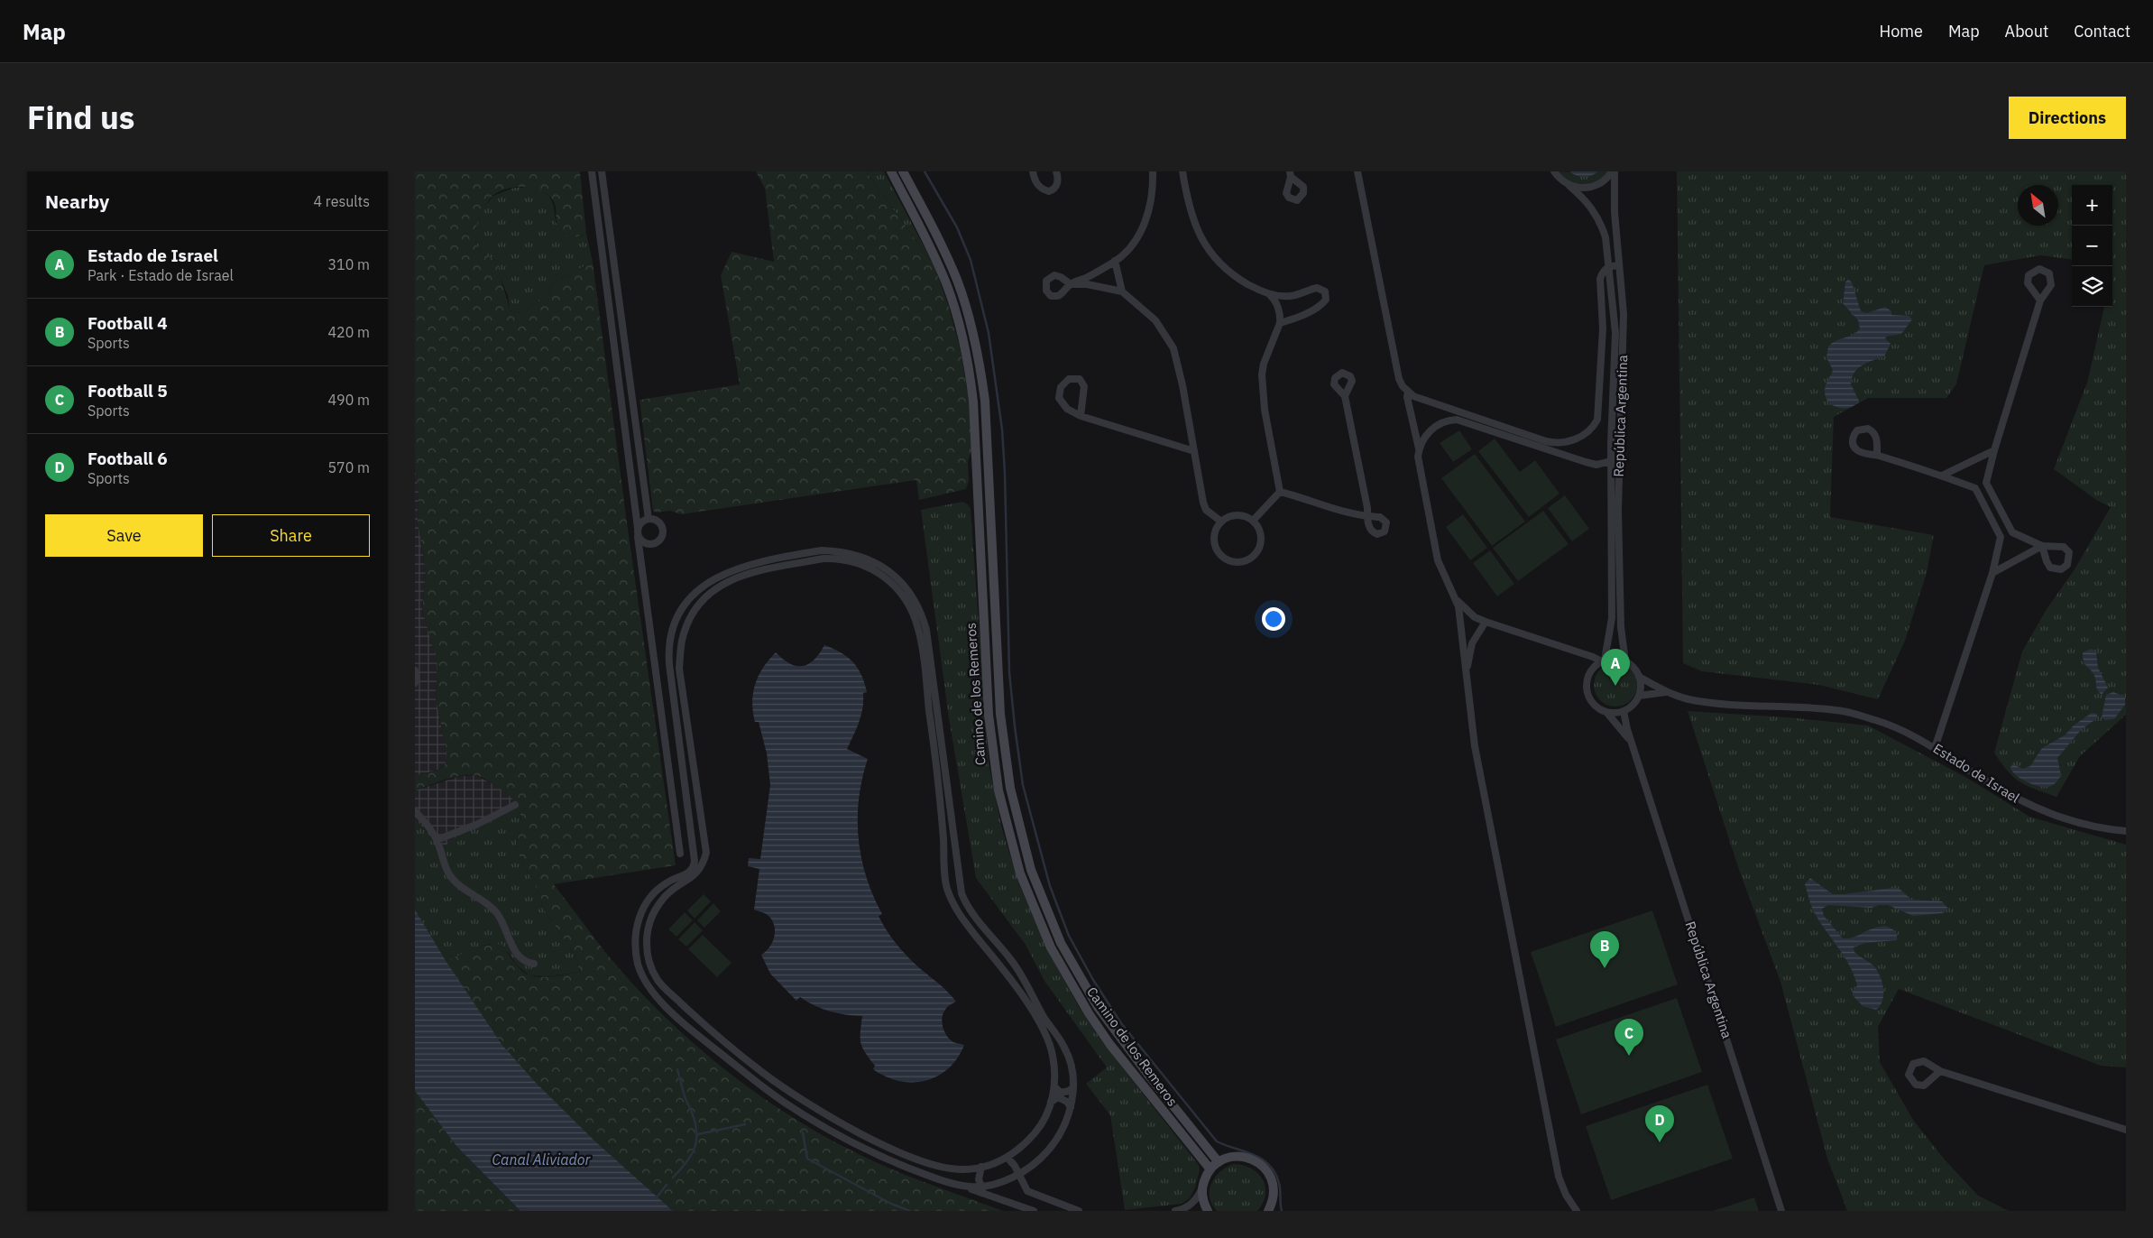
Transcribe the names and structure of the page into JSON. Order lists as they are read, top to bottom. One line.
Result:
{"streets":{"main road":["Camino de los Remeros"],"street":["República Argentina","Estado de Israel"]},"crossings":[["República Argentina","Estado de Israel"]],"water":["Canal Aliviador"],"north":"top left","page":{"header":"Map","nav":["Home","Map","About","Contact"],"title":"Find us","buttons":["Directions",["Save","Share"]],"heading":["Nearby","4 results"],"map_buttons":["+","−"],"list":[{"mark":"A","name":"Estado de Israel","note":"Park · Estado de Israel","value":"310 m"},{"mark":"B","name":"Football 4","note":"Sports","value":"420 m"},{"mark":"C","name":"Football 5","note":"Sports","value":"490 m"},{"mark":"D","name":"Football 6","note":"Sports","value":"570 m"}],"pins":["A","B","C","D"]}}
